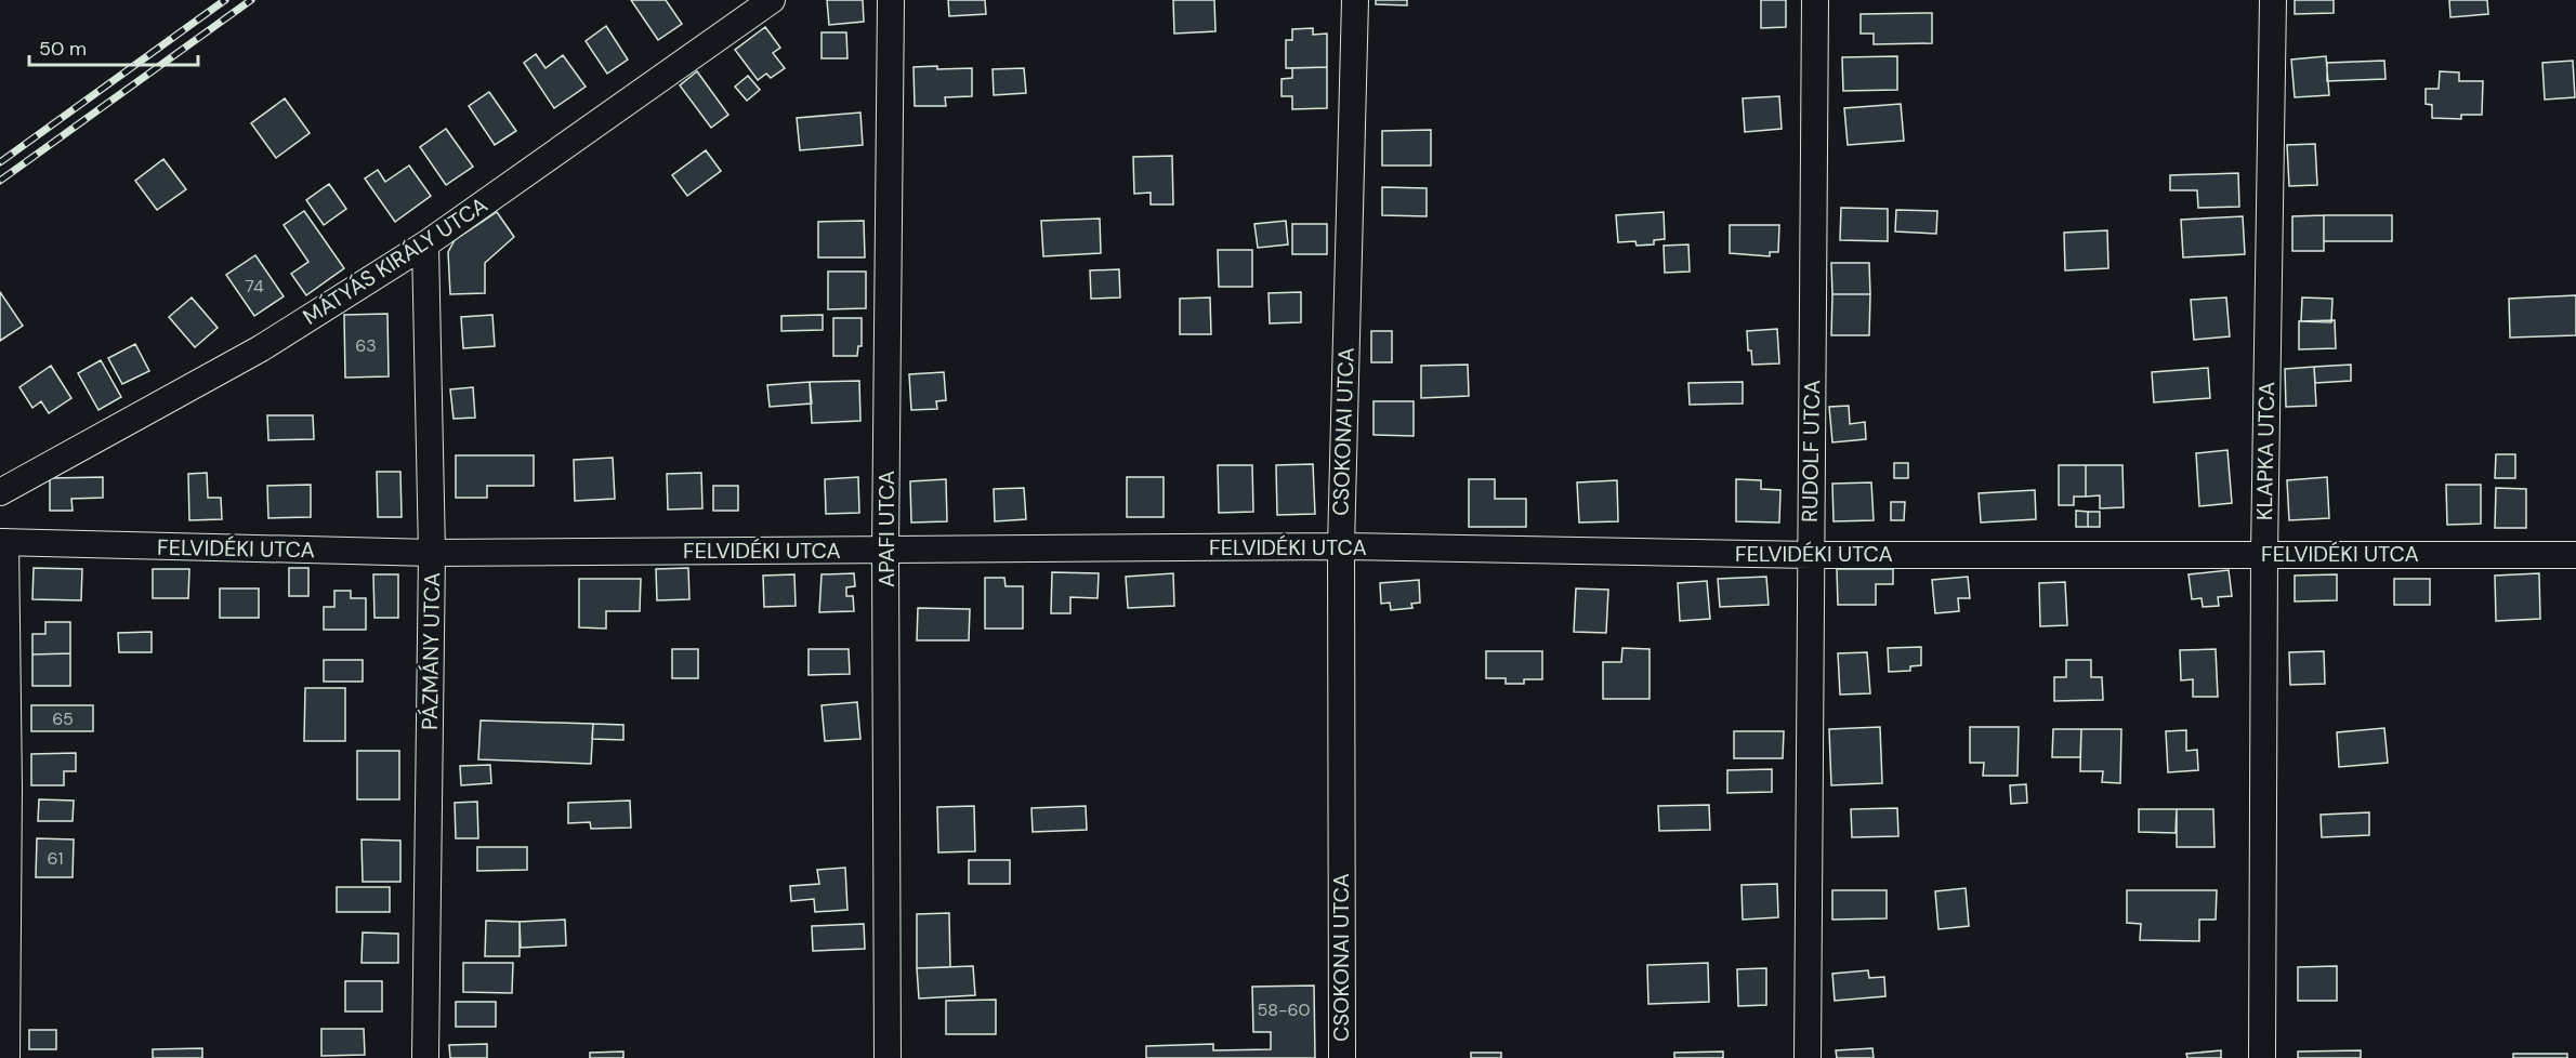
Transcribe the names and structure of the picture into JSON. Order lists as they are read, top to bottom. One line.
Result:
{"streets":{"street":["MÁTYÁS KIRÁLY UTCA","CSOKONAI UTCA","RUDOLF UTCA","KLAPKA UTCA","APAFI UTCA","FELVIDÉKI UTCA","PÁZMÁNY UTCA"]},"crossings":[["MÁTYÁS KIRÁLY UTCA","PÁZMÁNY UTCA"],["CSOKONAI UTCA","FELVIDÉKI UTCA"],["RUDOLF UTCA","FELVIDÉKI UTCA"],["KLAPKA UTCA","FELVIDÉKI UTCA"],["APAFI UTCA","FELVIDÉKI UTCA"],["FELVIDÉKI UTCA","PÁZMÁNY UTCA"]],"house_numbers":["74","63","65","61","58-60"],"scale_bar":"50 m"}
